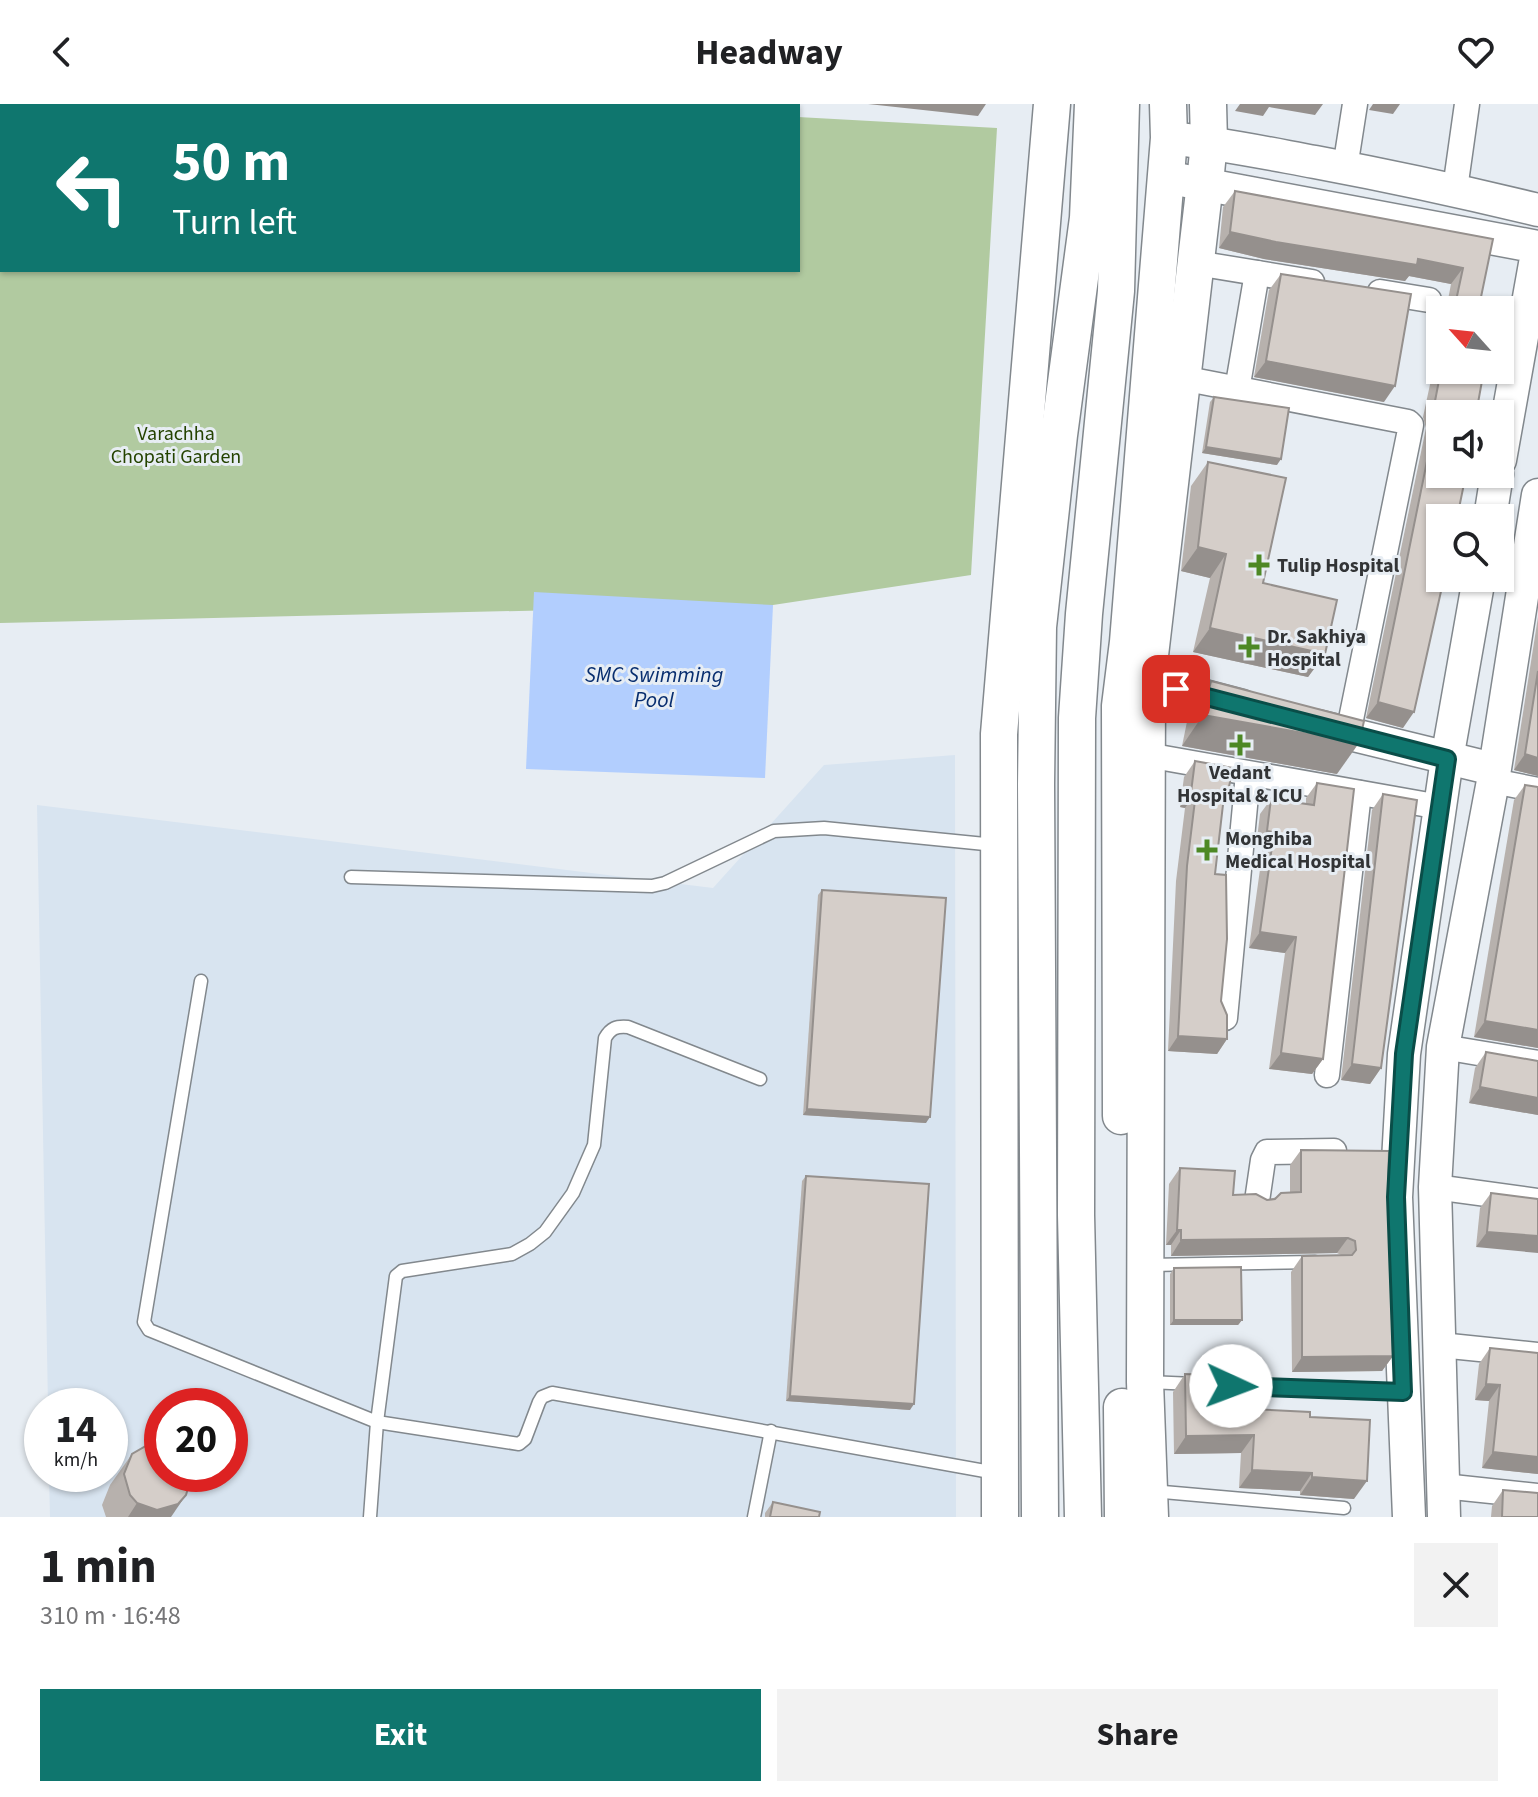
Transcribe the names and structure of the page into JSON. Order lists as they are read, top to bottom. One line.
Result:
{"water":["SMC Swimming Pool"],"parks":["Varachha Chopati Garden"],"places":{"health":["Tulip Hospital","Dr. Sakhiya Hospital","Vedant Hospital & ICU","Monghiba Medical Hospital"]},"north":"top left","page":{"header":"Headway","turn":["50 m","Turn left"],"speed":"14 km/h","limit":"20","heading":["1 min","310 m · 16:48"],"buttons":["Exit","Share"]}}
